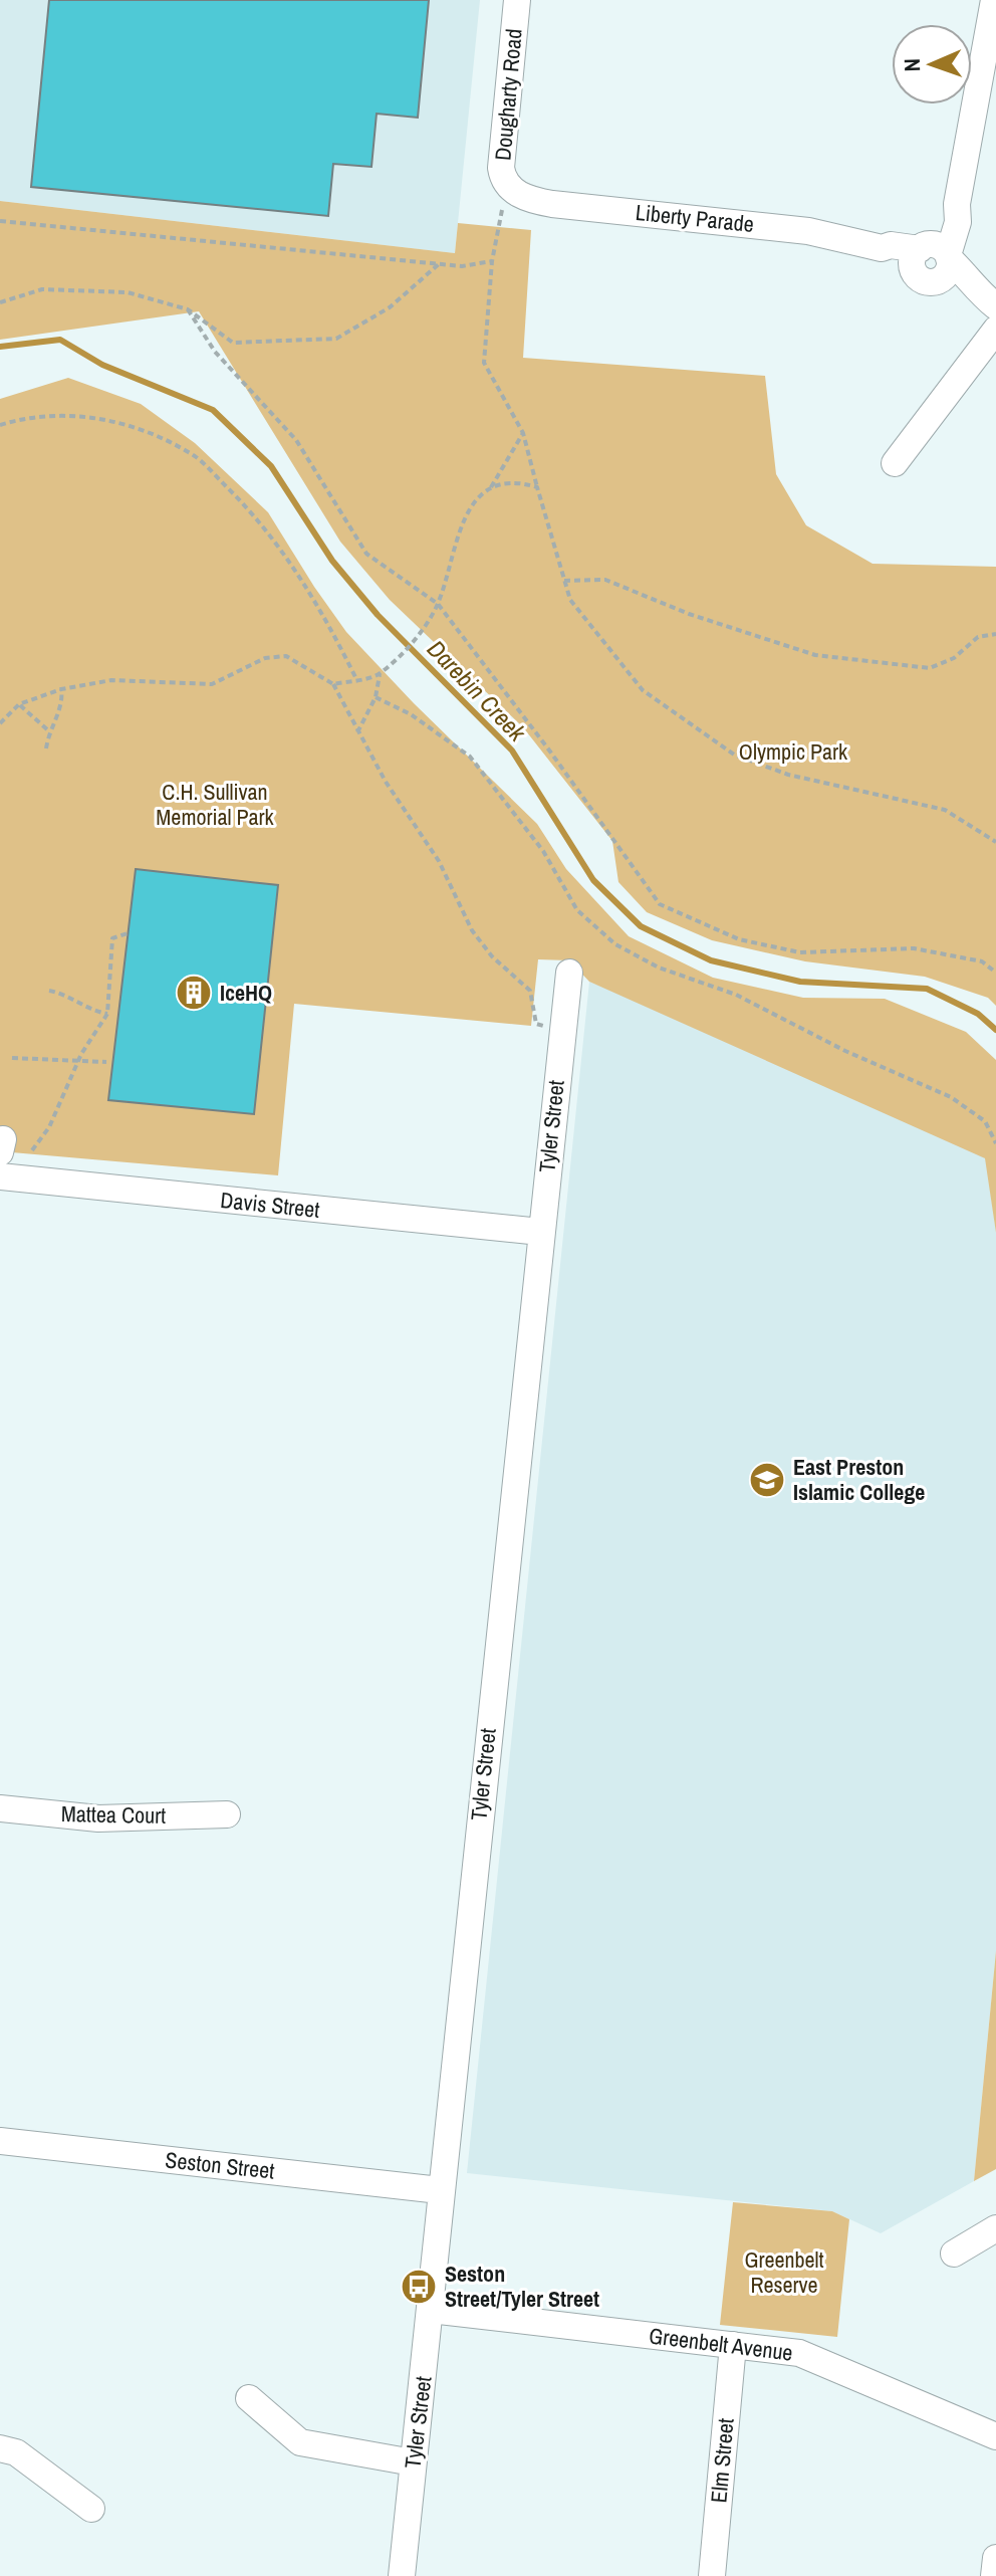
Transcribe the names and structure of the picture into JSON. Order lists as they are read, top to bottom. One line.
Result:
{"streets":{"street":["Dougharty Road","Liberty Parade","Tyler Street","Davis Street","Mattea Court","Seston Street","Greenbelt Avenue","Elm Street"]},"crossings":[["Dougharty Road","Liberty Parade"],["Tyler Street","Davis Street"],["Tyler Street","Seston Street"],["Tyler Street","Greenbelt Avenue"],["Greenbelt Avenue","Elm Street"]],"water":["Darebin Creek"],"parks":["Olympic Park","C.H. Sullivan Memorial Park","Greenbelt Reserve"],"places":{"building":["IceHQ"],"school or university":["East Preston Islamic College"],"bus stop":["Seston Street/Tyler Street"]},"north":"left"}
